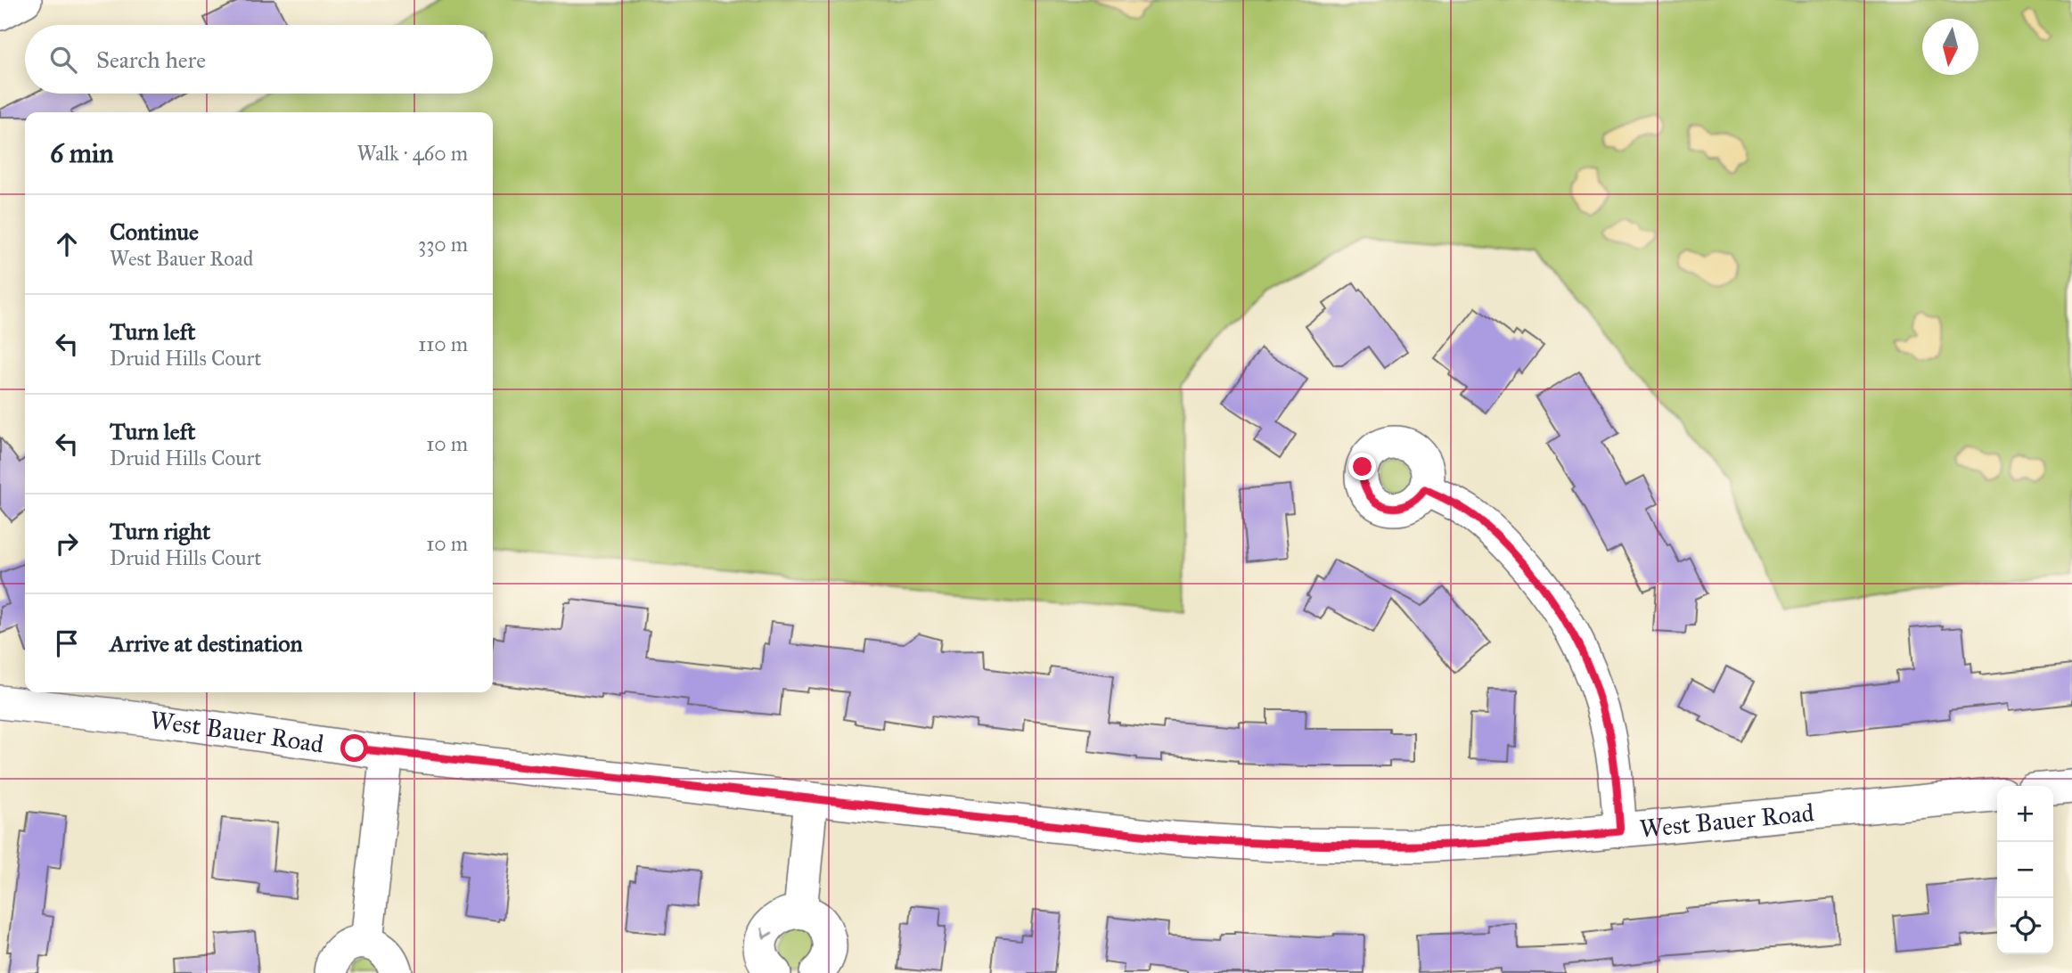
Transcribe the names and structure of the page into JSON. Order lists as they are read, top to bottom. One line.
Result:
{"streets":{"street":["West Bauer Road"]},"north":"bottom","page":{"search":"Search here","heading":["6 min","Walk · 460 m"],"list":[["Continue","West Bauer Road","330 m"],["Turn left","Druid Hills Court","110 m"],["Turn left","Druid Hills Court","10 m"],["Turn right","Druid Hills Court","10 m"],"Arrive at destination"],"map_buttons":["+","−"]}}
